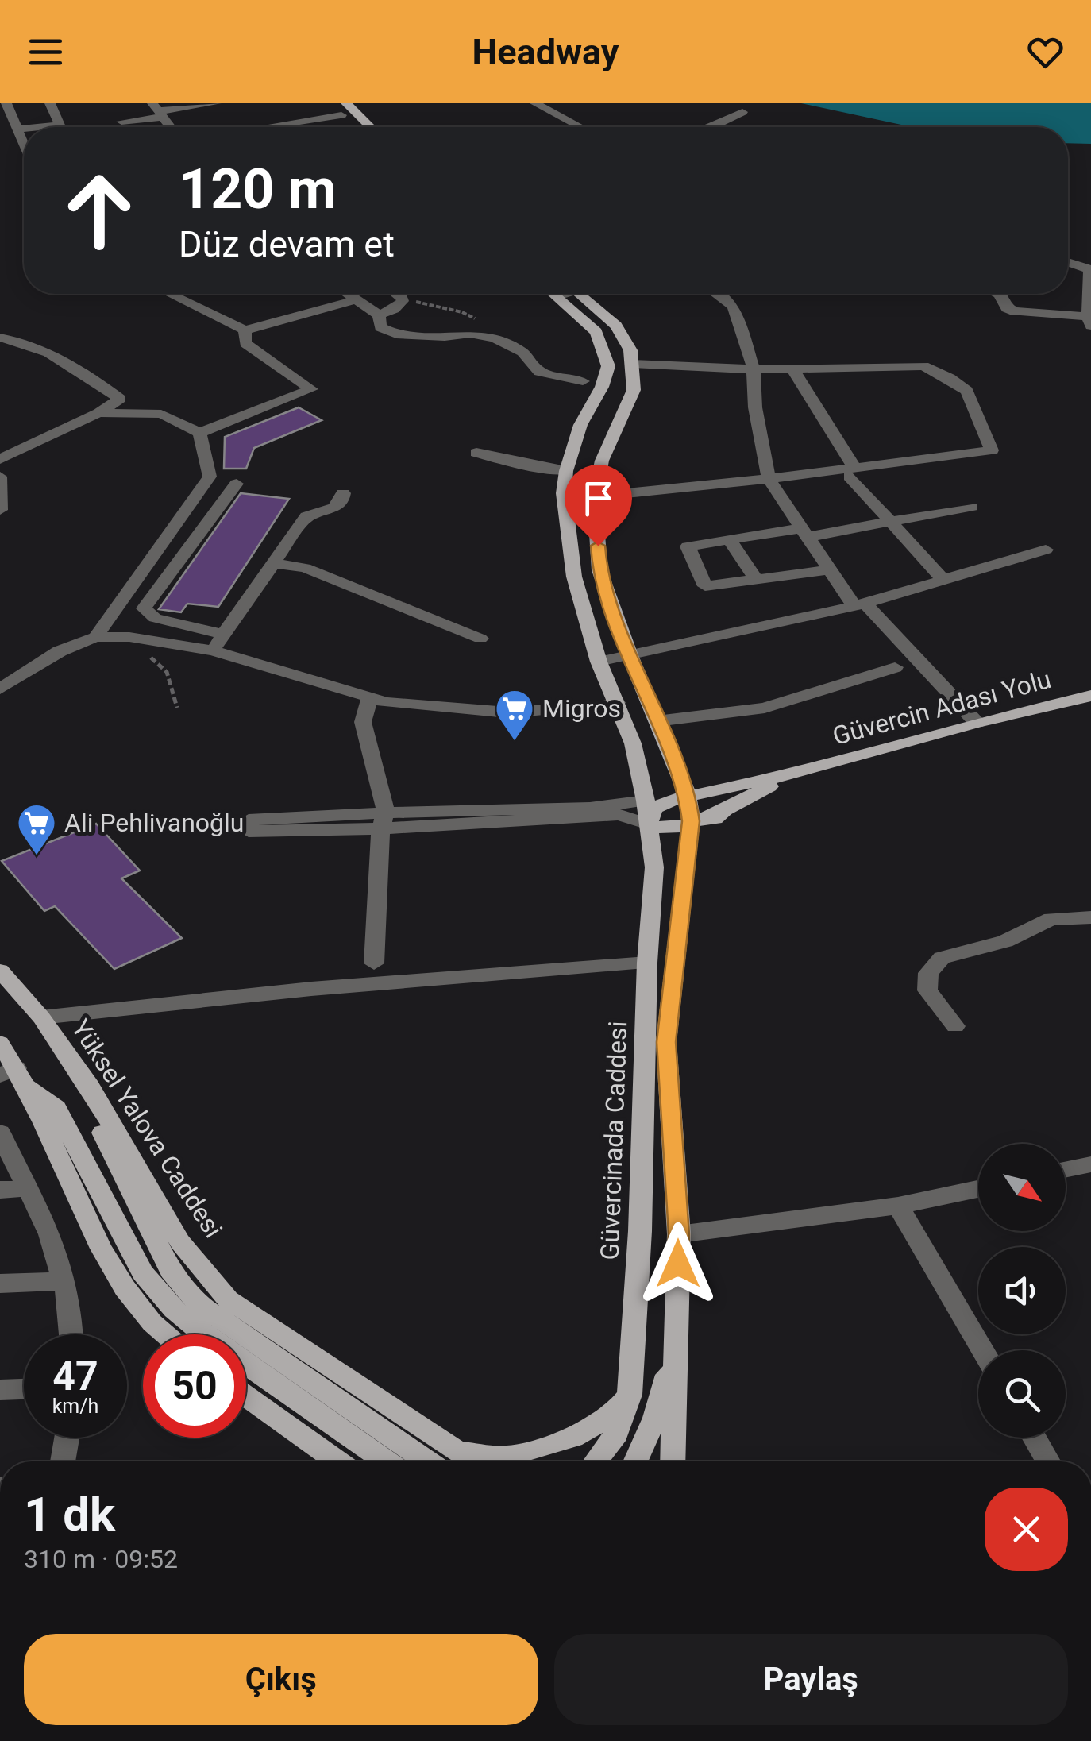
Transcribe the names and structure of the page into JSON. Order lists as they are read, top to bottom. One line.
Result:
{"streets":{"main road":["Güvercin Adası Yolu","Yüksel Yalova Caddesi","Güvercinada Caddesi"]},"crossings":[["Güvercin Adası Yolu","Güvercinada Caddesi"]],"places":{"supermarket":["Migros","Ali Pehlivanoğlu"]},"north":"bottom right","page":{"header":"Headway","turn":["120 m","Düz devam et"],"speed":"47 km/h","limit":"50","heading":["1 dk","310 m · 09:52"],"buttons":["Çıkış","Paylaş"]}}
